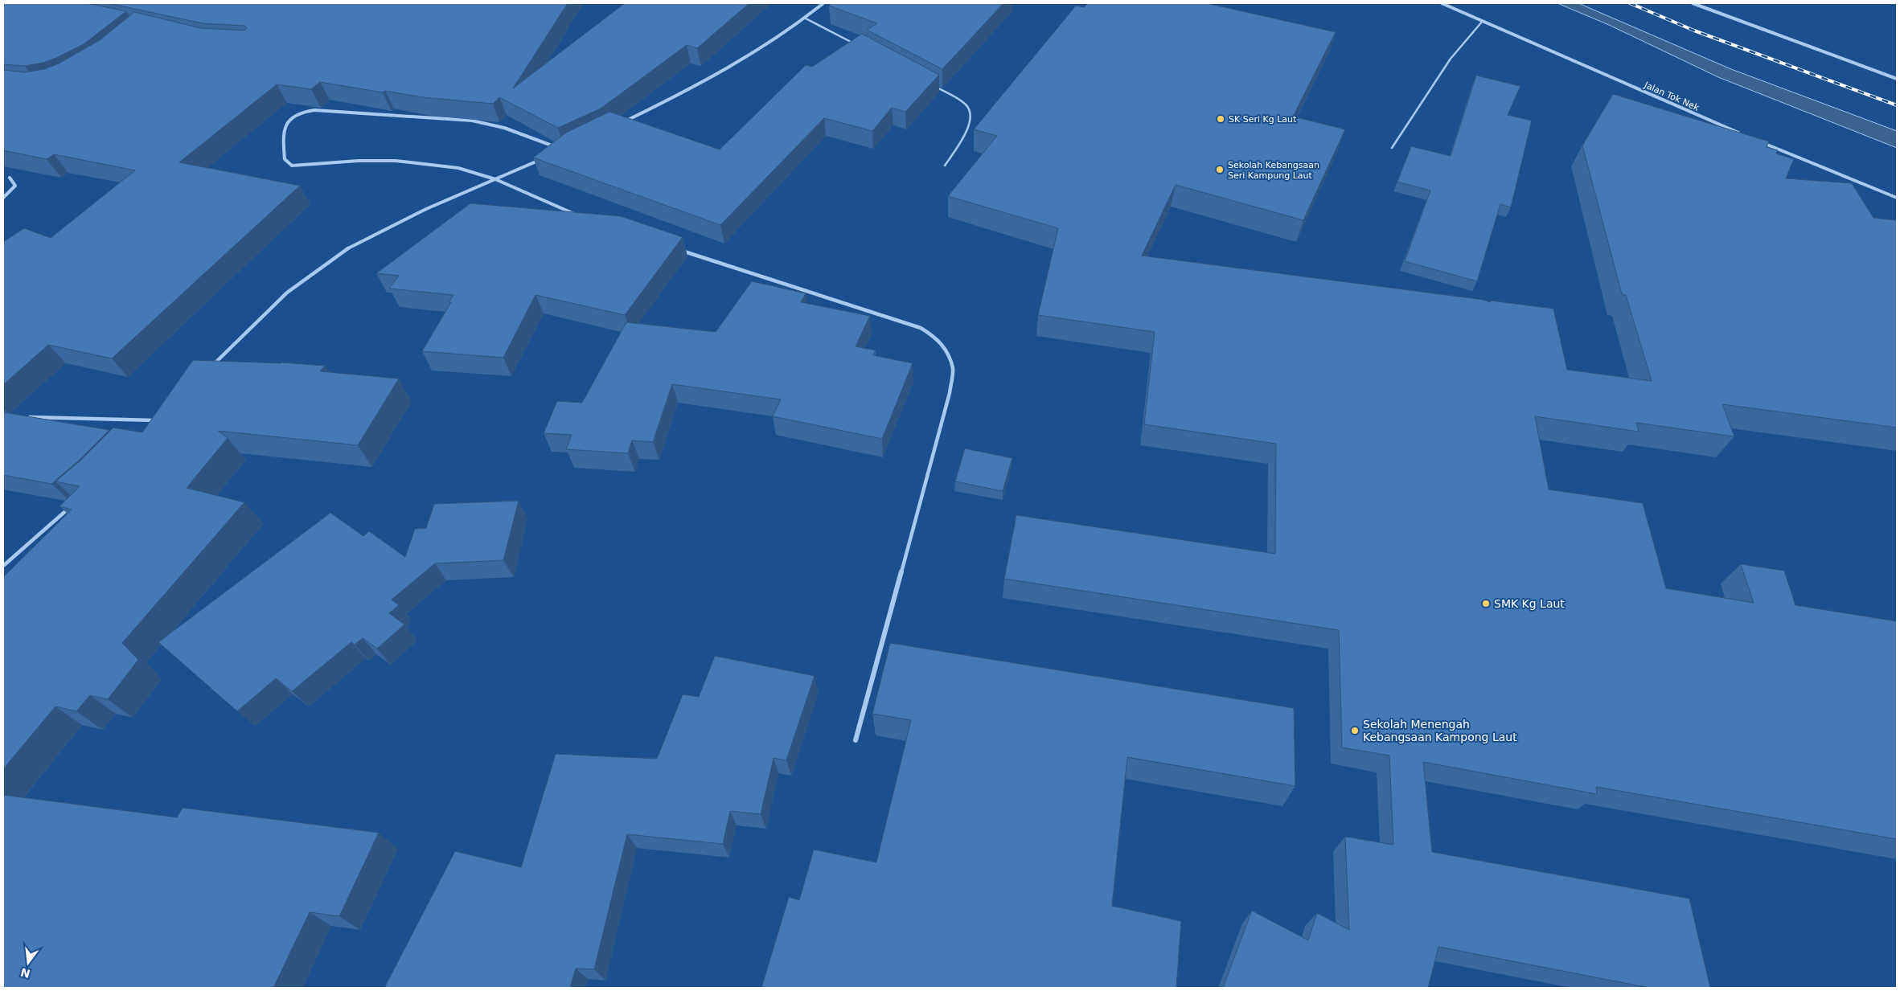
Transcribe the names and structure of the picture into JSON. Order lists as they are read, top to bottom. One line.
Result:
{"streets":{"street":["Jalan Tok Nek"]},"places":["SK Seri Kg Laut","Sekolah Kebangsaan Seri Kampung Laut","SMK Kg Laut","Sekolah Menengah Kebangsaan Kampong Laut"],"north":"bottom"}
